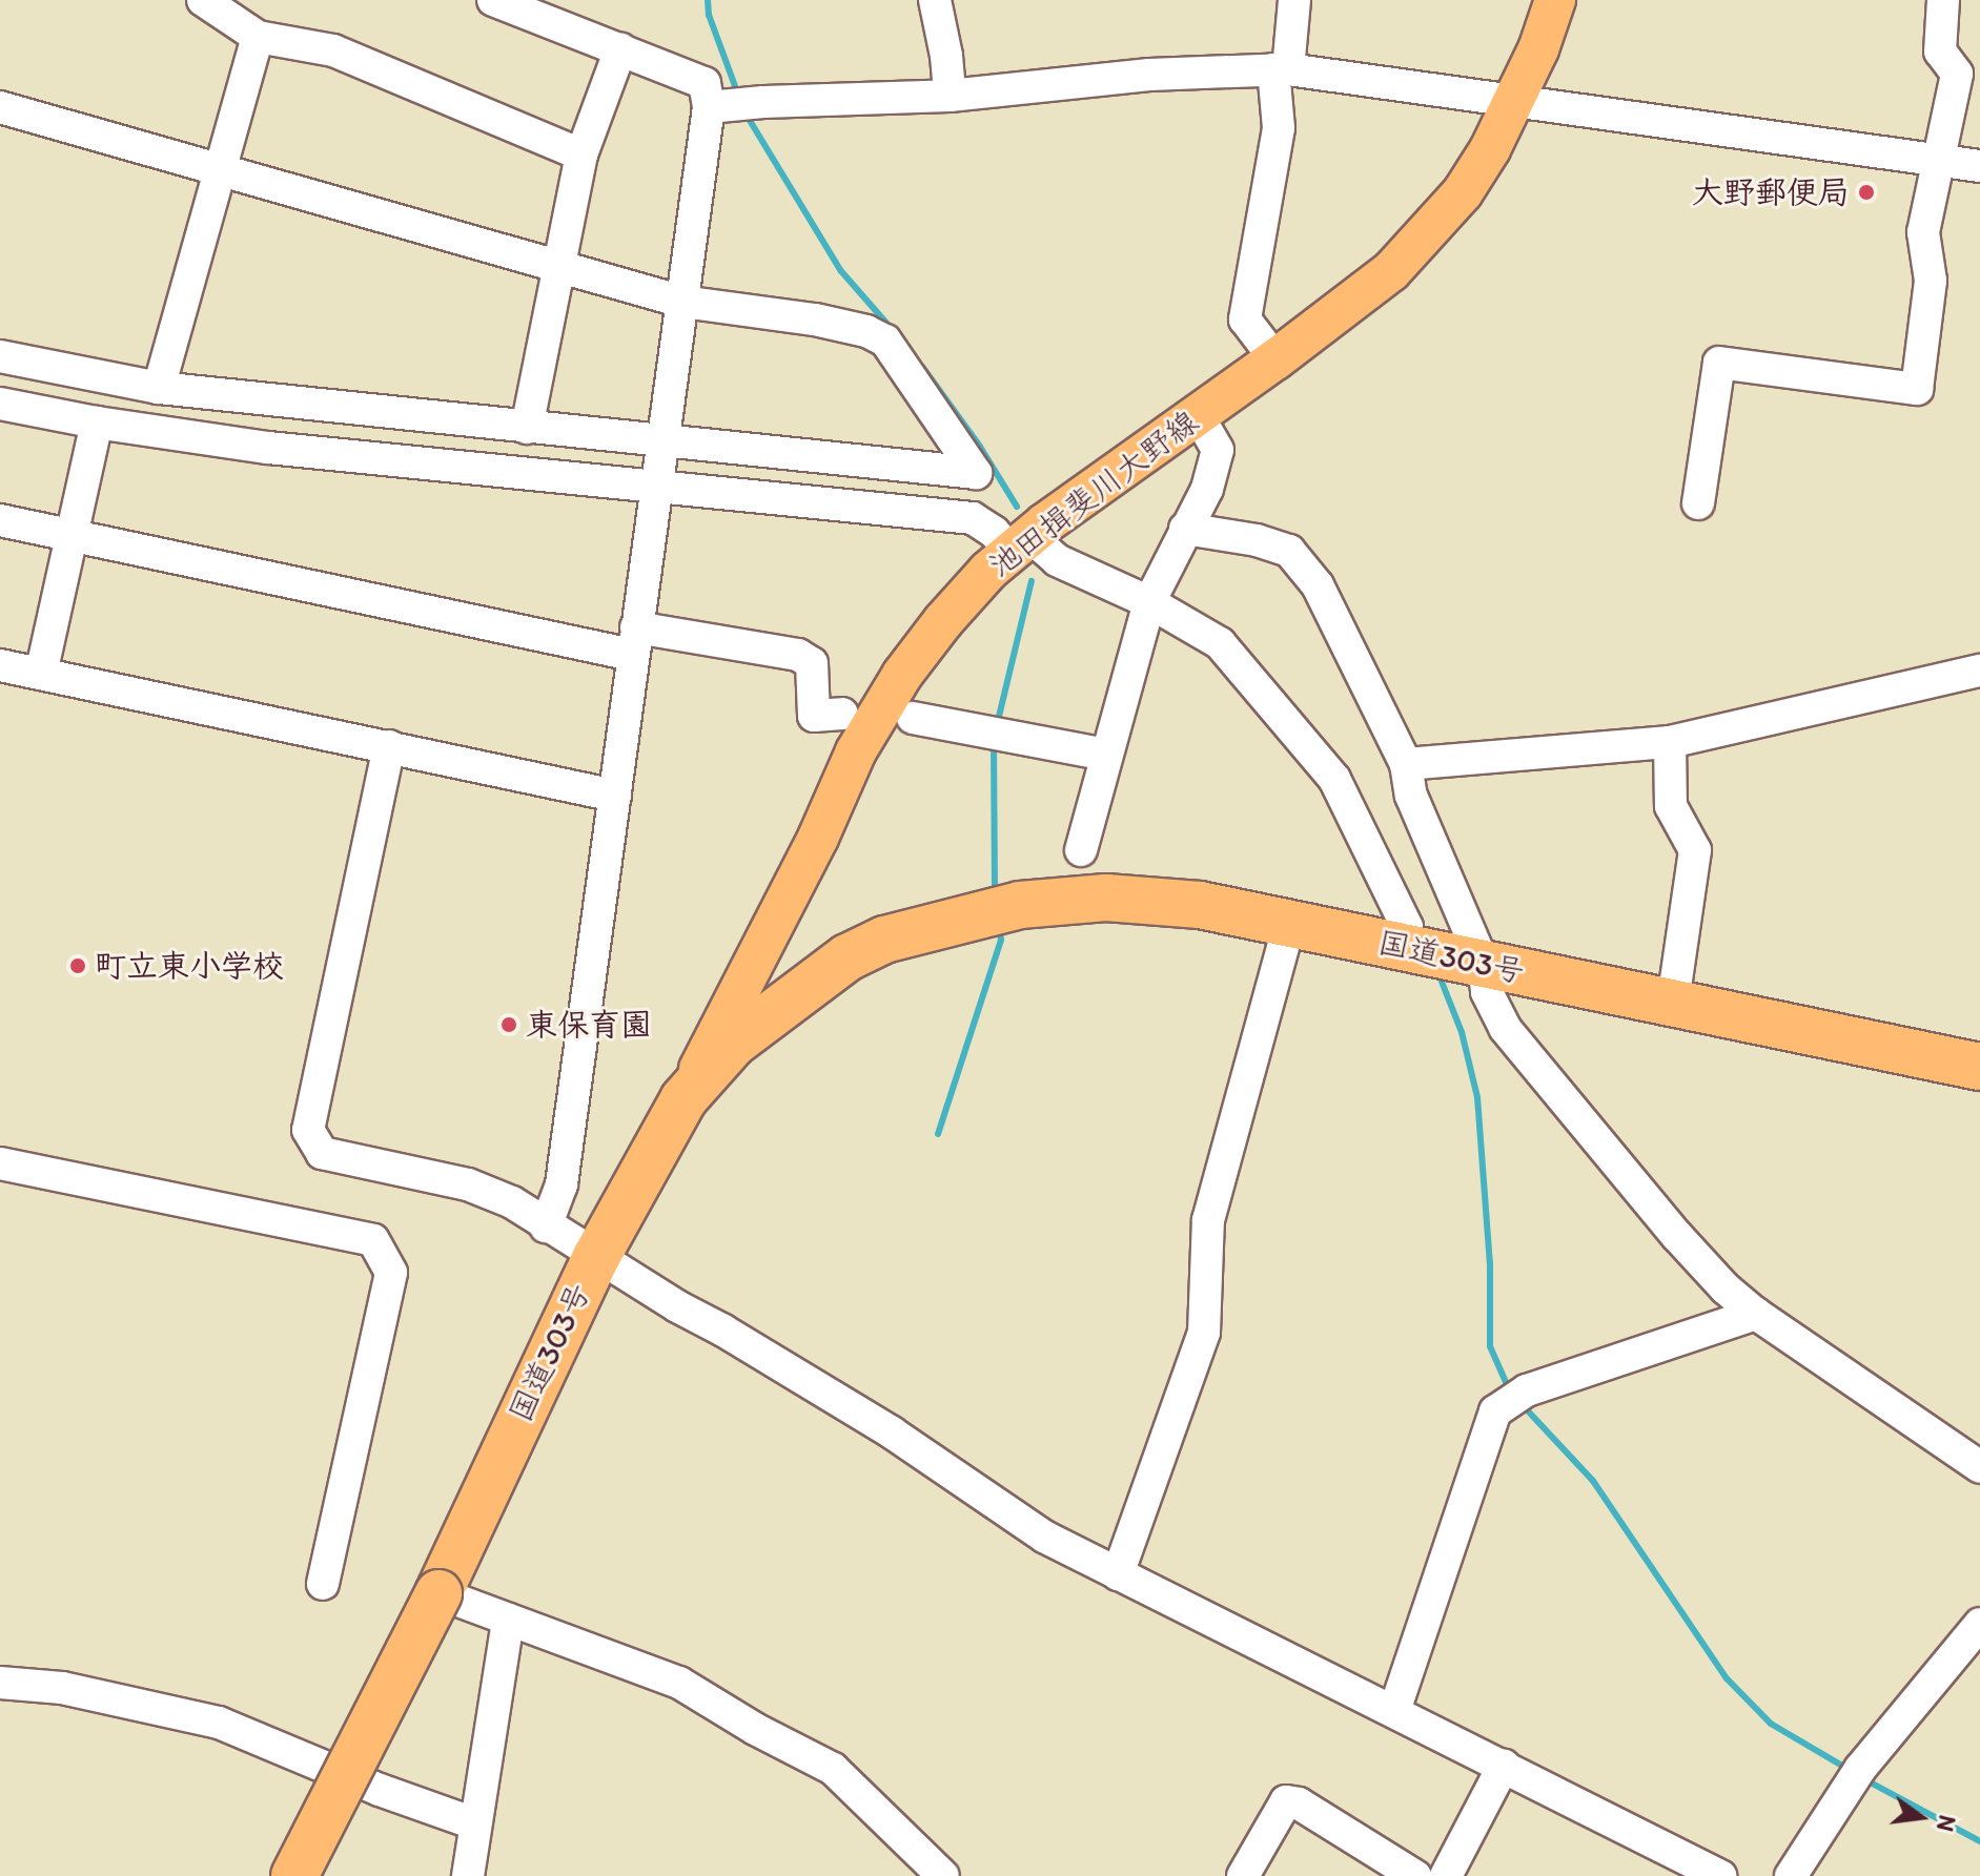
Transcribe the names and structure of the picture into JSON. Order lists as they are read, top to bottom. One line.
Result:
{"streets":{"highway":["国道303号"],"main road":["池田揖斐川大野線"]},"crossings":[["池田揖斐川大野線","国道303号"]],"places":["大野郵便局","町立東小学校","東保育園"],"north":"right"}
